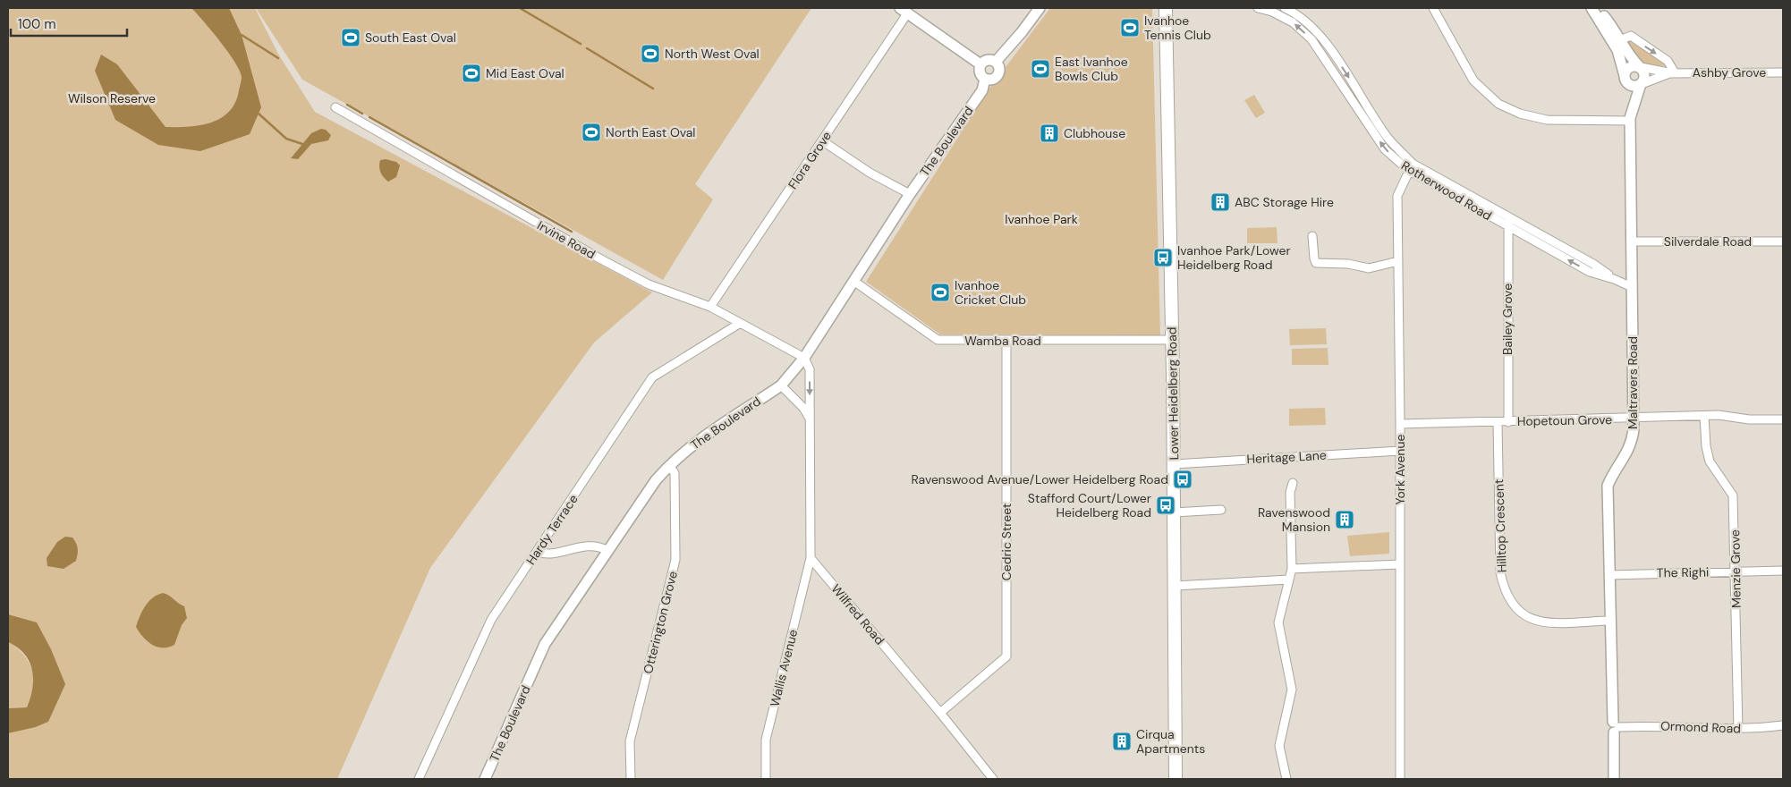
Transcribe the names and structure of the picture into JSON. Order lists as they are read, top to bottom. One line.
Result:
{"streets":{"main road":["Lower Heidelberg Road"],"street":["Ashby Grove","The Boulevard","Flora Grove","Rotherwood Road","Irvine Road","Silverdale Road","Bailey Grove","Wamba Road","Maltravers Road","Hopetoun Grove","Heritage Lane","York Avenue","Hilltop Crescent","Hardy Terrace","Cedric Street","Menzie Grove","The Righi","Wilfred Road","Otterington Grove","Wallis Avenue","Ormond Road"]},"crossings":[["Ashby Grove","Maltravers Road"],["The Boulevard","Irvine Road"],["The Boulevard","Wamba Road"],["The Boulevard","Otterington Grove"],["Flora Grove","Irvine Road"],["Rotherwood Road","Bailey Grove"],["Rotherwood Road","Maltravers Road"],["Rotherwood Road","York Avenue"],["Irvine Road","Hardy Terrace"],["Silverdale Road","Maltravers Road"],["Bailey Grove","Hopetoun Grove"],["Wamba Road","Lower Heidelberg Road"],["Wamba Road","Cedric Street"],["Maltravers Road","Hopetoun Grove"],["Maltravers Road","Hilltop Crescent"],["Maltravers Road","The Righi"],["Maltravers Road","Ormond Road"],["Lower Heidelberg Road","Heritage Lane"],["Hopetoun Grove","York Avenue"],["Hopetoun Grove","Hilltop Crescent"],["Hopetoun Grove","Menzie Grove"],["Heritage Lane","York Avenue"],["Cedric Street","Wilfred Road"],["Menzie Grove","The Righi"],["Menzie Grove","Ormond Road"],["Wilfred Road","Wallis Avenue"]],"parks":["Wilson Reserve","Ivanhoe Park"],"places":{"sports":["Ivanhoe Tennis Club","South East Oval","North West Oval","East Ivanhoe Bowls Club","Mid East Oval","North East Oval","Ivanhoe Cricket Club"],"building":["Clubhouse","ABC Storage Hire","Ravenswood Mansion","Cirqua Apartments"],"bus stop":["Ivanhoe Park/Lower Heidelberg Road","Ravenswood Avenue/Lower Heidelberg Road","Stafford Court/Lower Heidelberg Road"]},"scale_bar":"100 m"}
